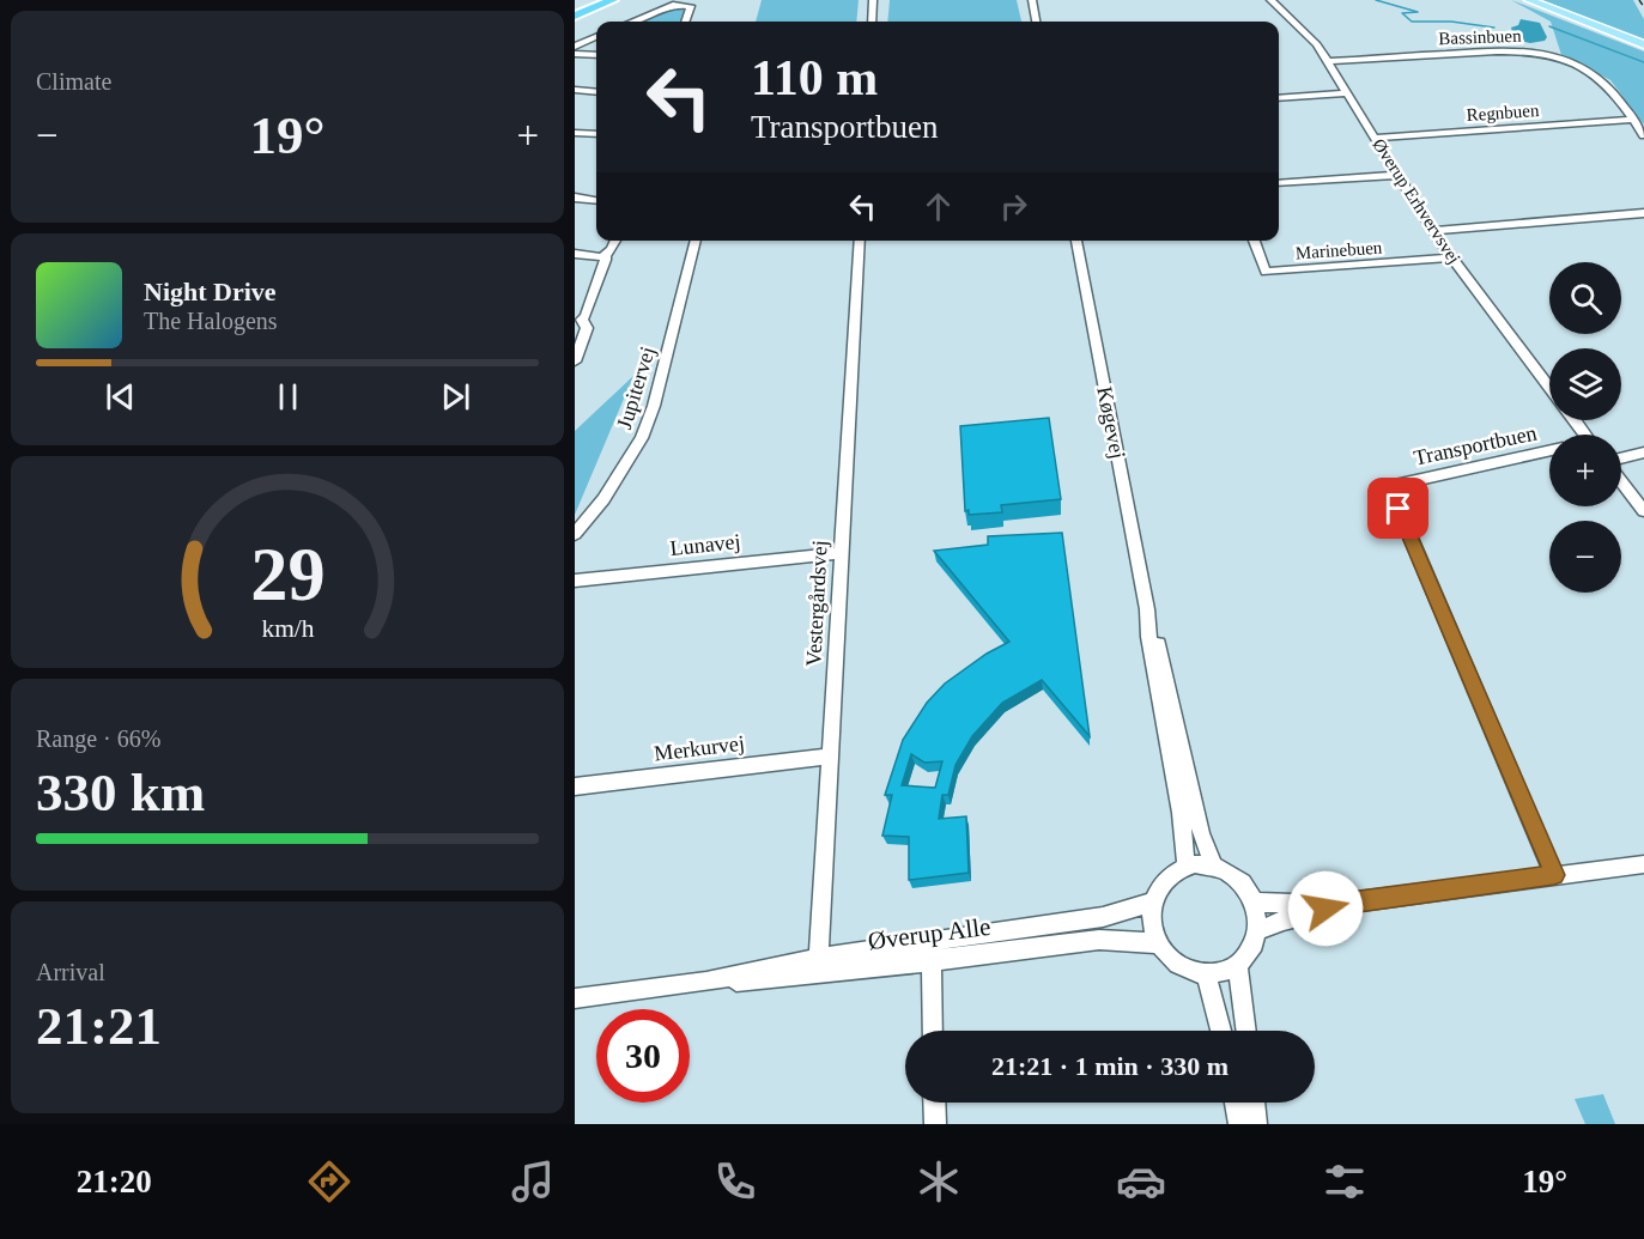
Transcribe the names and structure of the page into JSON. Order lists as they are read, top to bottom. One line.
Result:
{"streets":{"street":["Bassinbuen","Regnbuen","Øverup Erhvervsvej","Marinebuen","Jupitervej","Køgevej","Transportbuen","Lunavej","Vestergårdsvej","Merkurvej","Øverup Alle"]},"crossings":[["Bassinbuen","Regnbuen"],["Bassinbuen","Øverup Erhvervsvej"],["Regnbuen","Øverup Erhvervsvej"],["Øverup Erhvervsvej","Marinebuen"],["Køgevej","Øverup Alle"],["Lunavej","Vestergårdsvej"],["Vestergårdsvej","Merkurvej"],["Vestergårdsvej","Øverup Alle"]],"page":{"tile":["Climate",["Range · 66%","330 km"],["Arrival","21:21"]],"turn":["110 m","Transportbuen"],"heat":["−","19°","+"],"song":["Night Drive","The Halogens"],"map_buttons":["+","−"],"limit":"30","trip":"21:21 · 1 min · 330 m","tabs":["21:20","19°"],"gauge":["29","km/h"]}}
